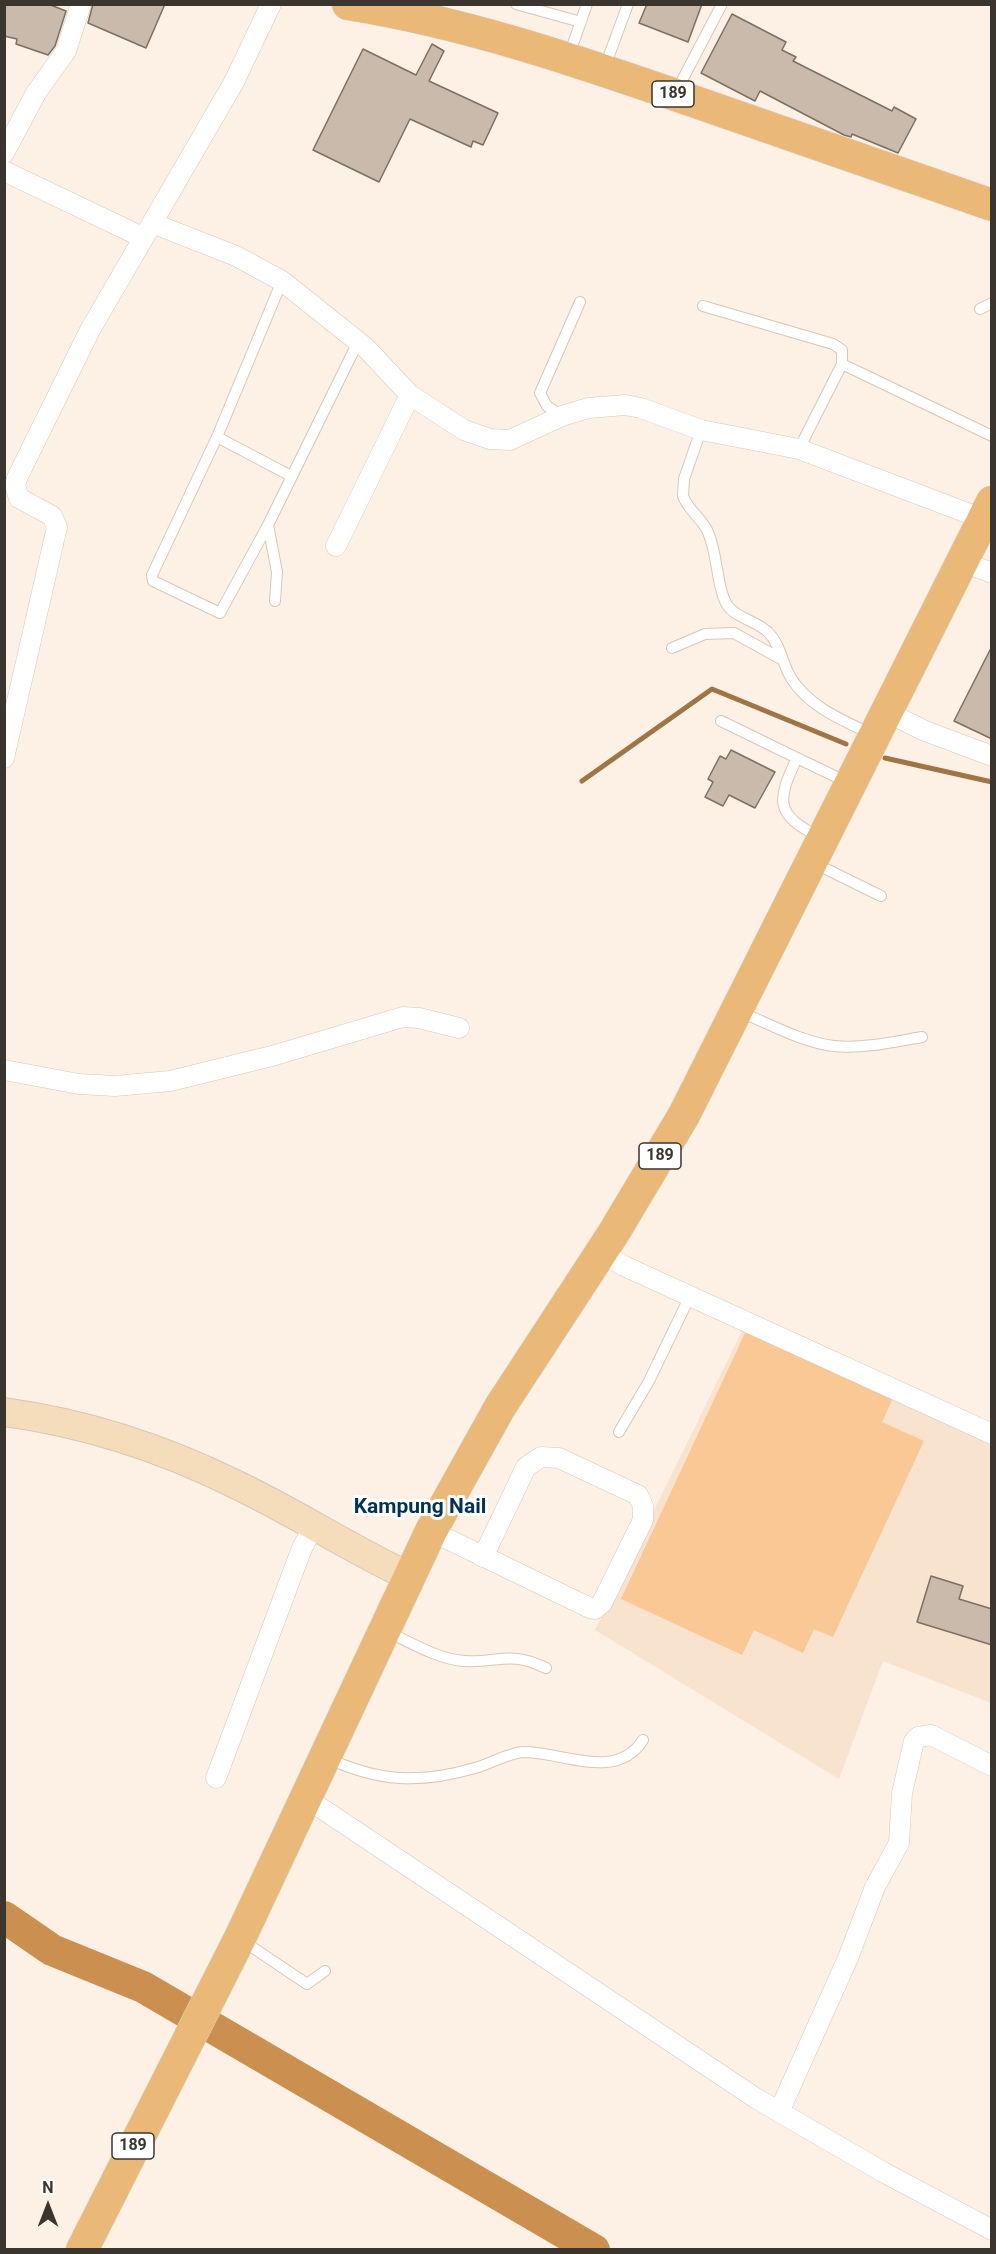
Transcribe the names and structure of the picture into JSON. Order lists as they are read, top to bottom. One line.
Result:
{"streets":{"main road":["189"]},"districts":["Kampung Nail"],"north":"top"}
